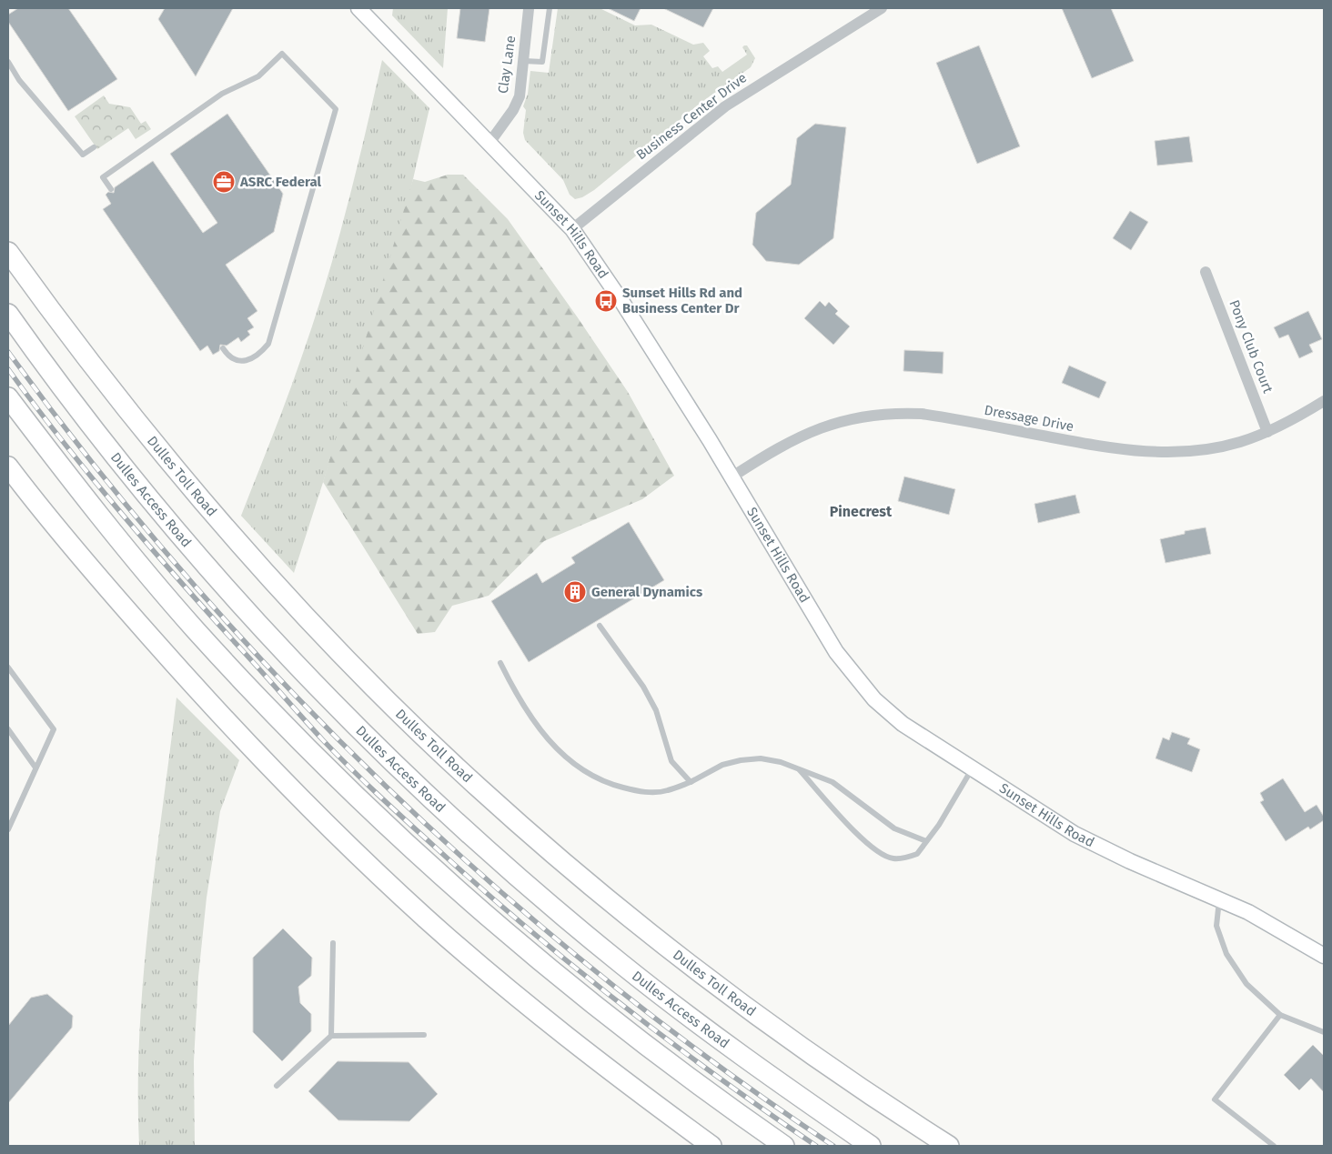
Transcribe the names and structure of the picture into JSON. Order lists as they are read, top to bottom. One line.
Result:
{"streets":{"highway":["Dulles Toll Road","Dulles Access Road"],"main road":["Sunset Hills Road"],"street":["Clay Lane","Business Center Drive","Pony Club Court","Dressage Drive"]},"crossings":[["Clay Lane","Sunset Hills Road"],["Business Center Drive","Sunset Hills Road"],["Sunset Hills Road","Dressage Drive"],["Pony Club Court","Dressage Drive"]],"districts":["Pinecrest"],"places":{"office":["ASRC Federal"],"bus stop":["Sunset Hills Rd and Business Center Dr"],"building":["General Dynamics"]}}
